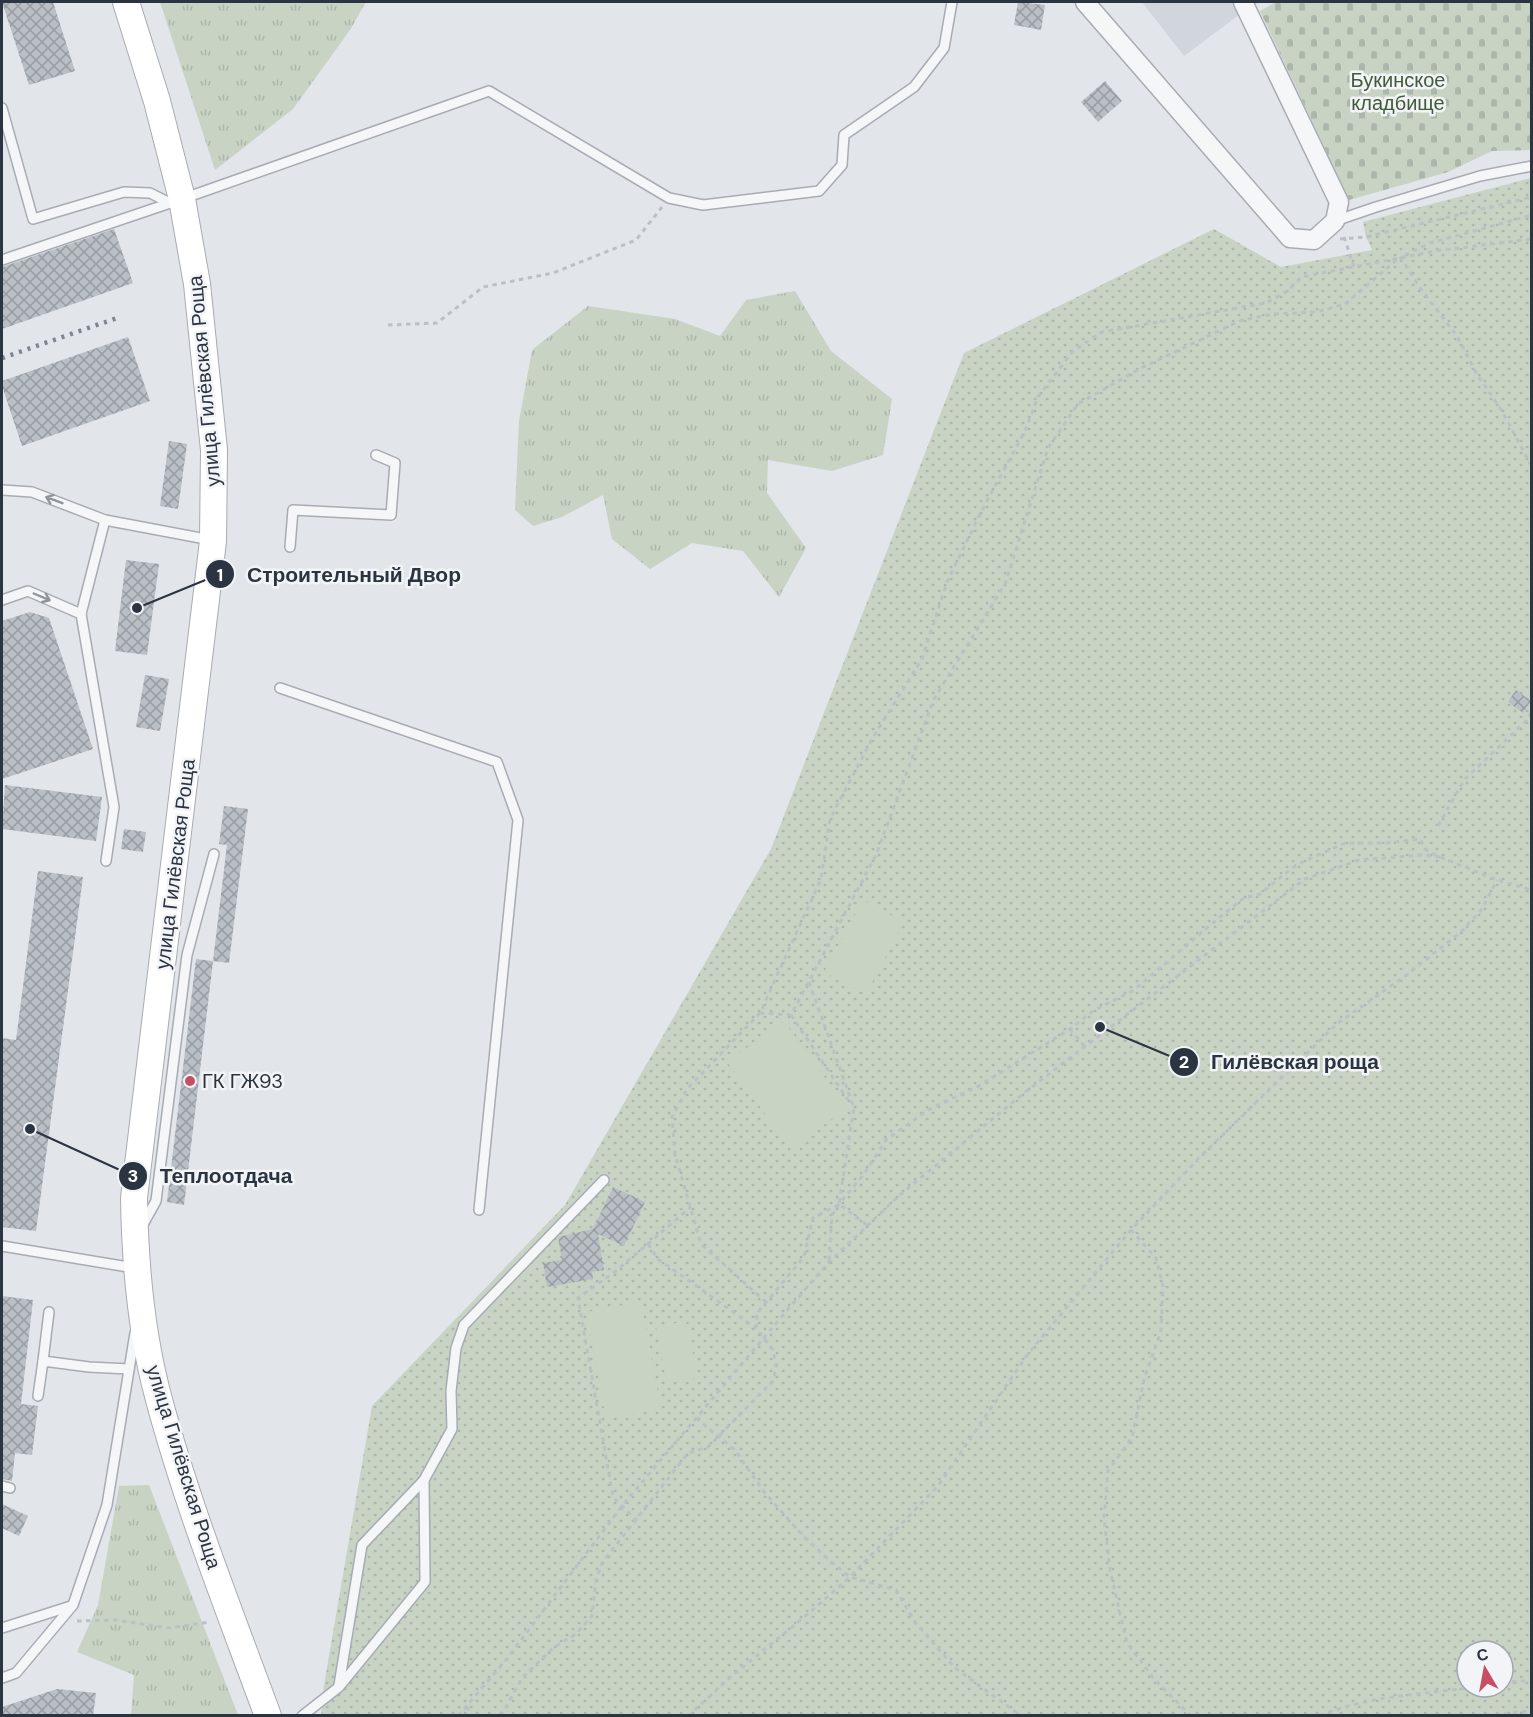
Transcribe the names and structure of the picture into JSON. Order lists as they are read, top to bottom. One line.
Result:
{"streets":{"street":["улица Гилёвская Роща"]},"parks":["Букинское кладбище"],"places":["Строительный Двор","Гилёвская роща","ГК ГЖ93","Теплоотдача"],"north":"top"}
